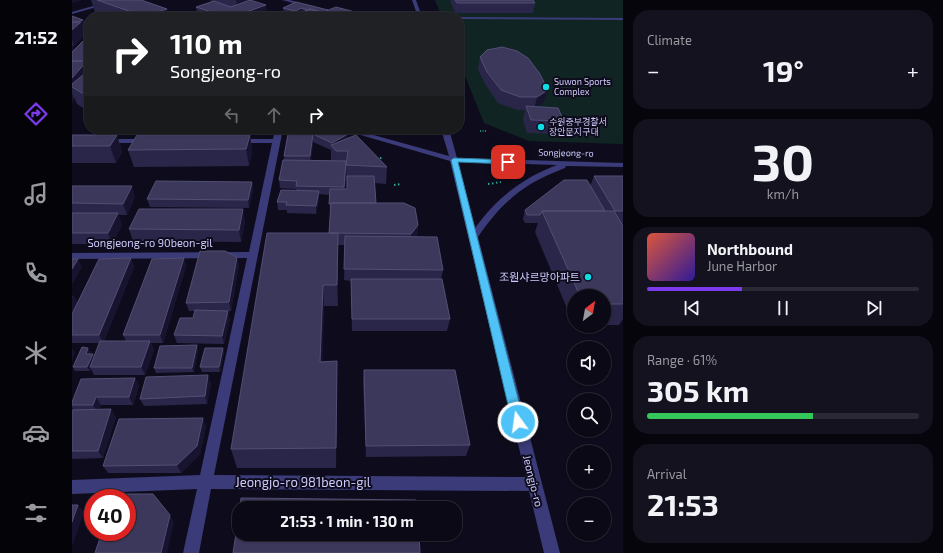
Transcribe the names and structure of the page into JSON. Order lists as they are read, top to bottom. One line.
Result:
{"streets":{"street":["Songjeong-ro","Songjeong-ro 90beon-gil","Jeongjo-ro","Jeongjo-ro 981beon-gil"]},"crossings":[["Songjeong-ro","Jeongjo-ro"],["Jeongjo-ro","Jeongjo-ro 981beon-gil"]],"places":["Suwon Sports Complex","수원중부경찰서 장안문지구대","조원샤르망아파트"],"north":"top right","page":{"tabs":"21:52","tile":["Climate",["30","km/h"],["Range · 61%","305 km"],["Arrival","21:53"]],"turn":["110 m","Songjeong-ro"],"heat":["−","19°","+"],"song":["Northbound","June Harbor"],"map_buttons":["+","−"],"limit":"40","trip":"21:53 · 1 min · 130 m"}}
